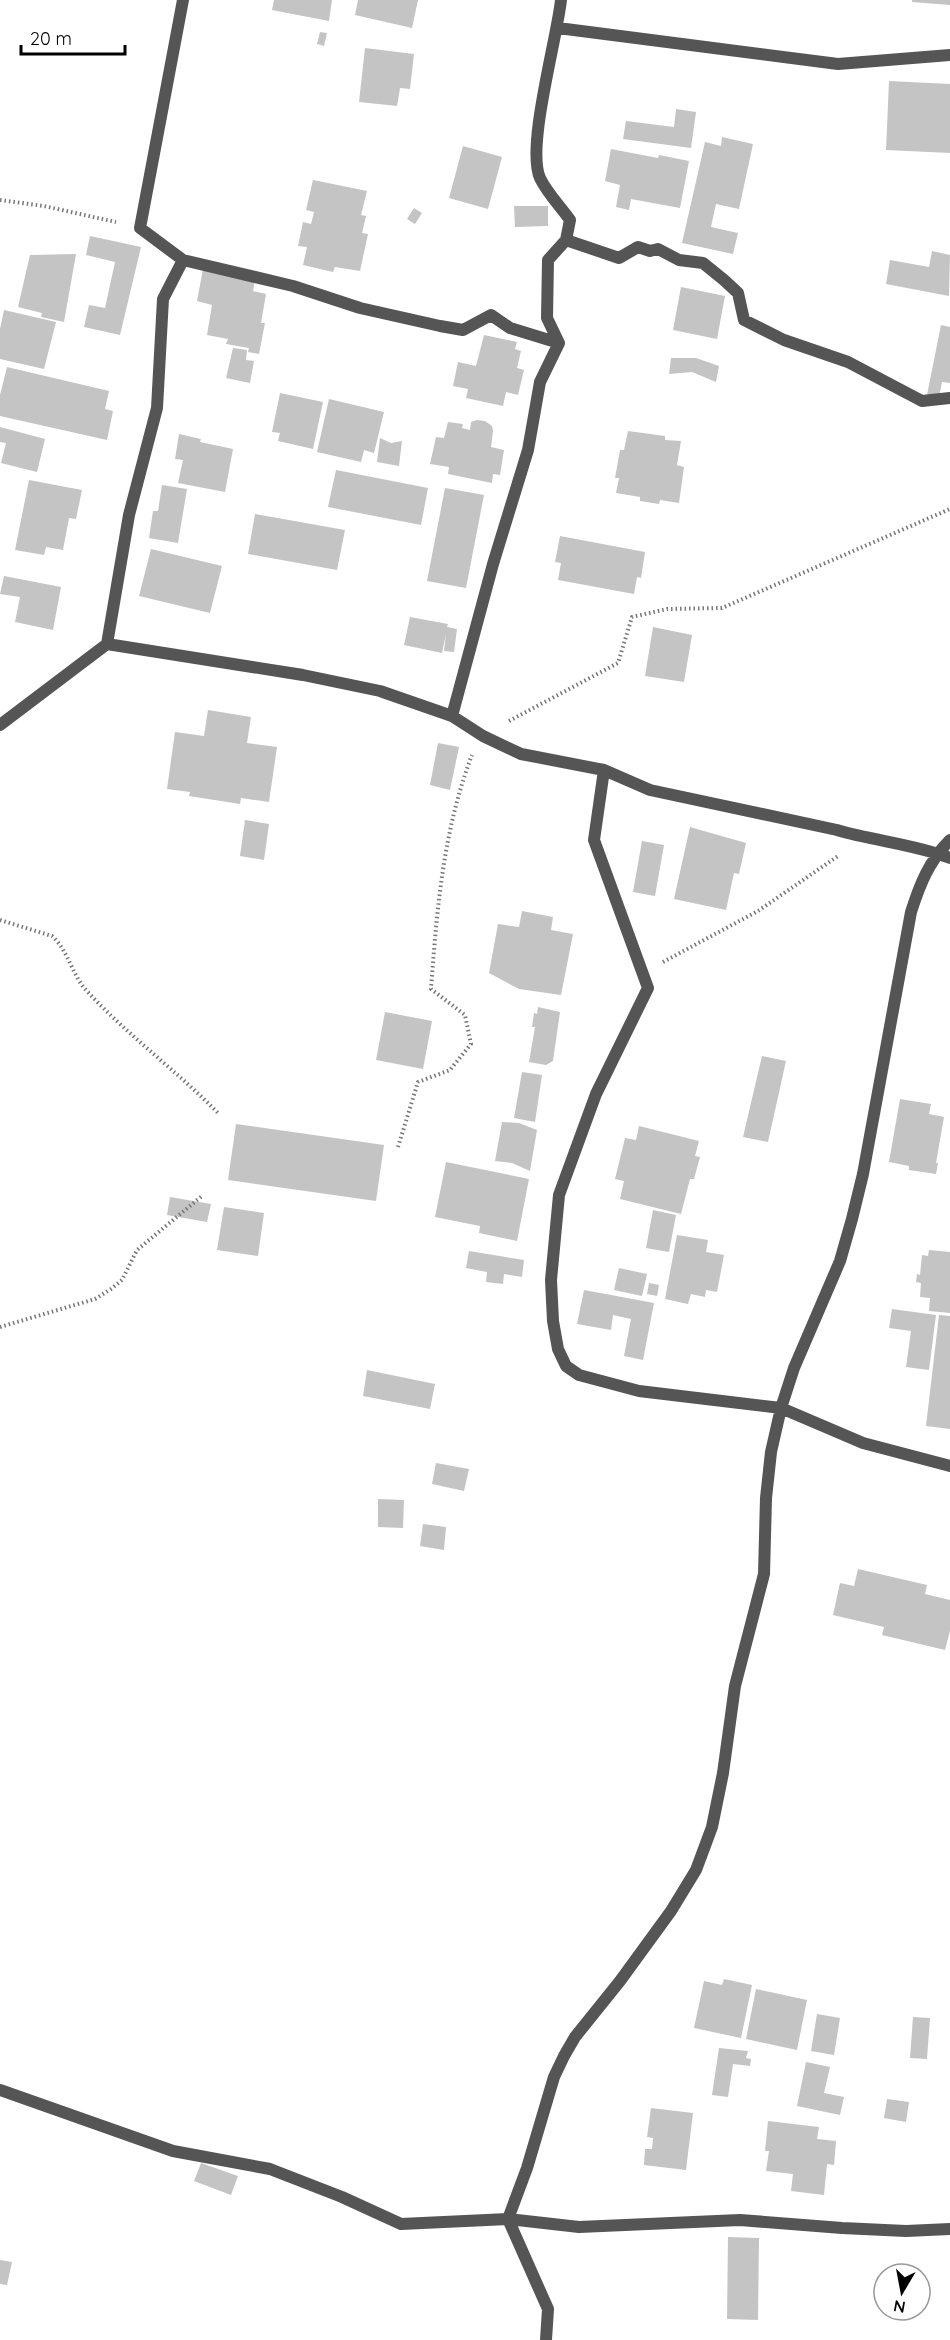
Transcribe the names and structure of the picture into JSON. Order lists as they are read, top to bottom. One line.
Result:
{"scale_bar":"20 m","north":"bottom"}
